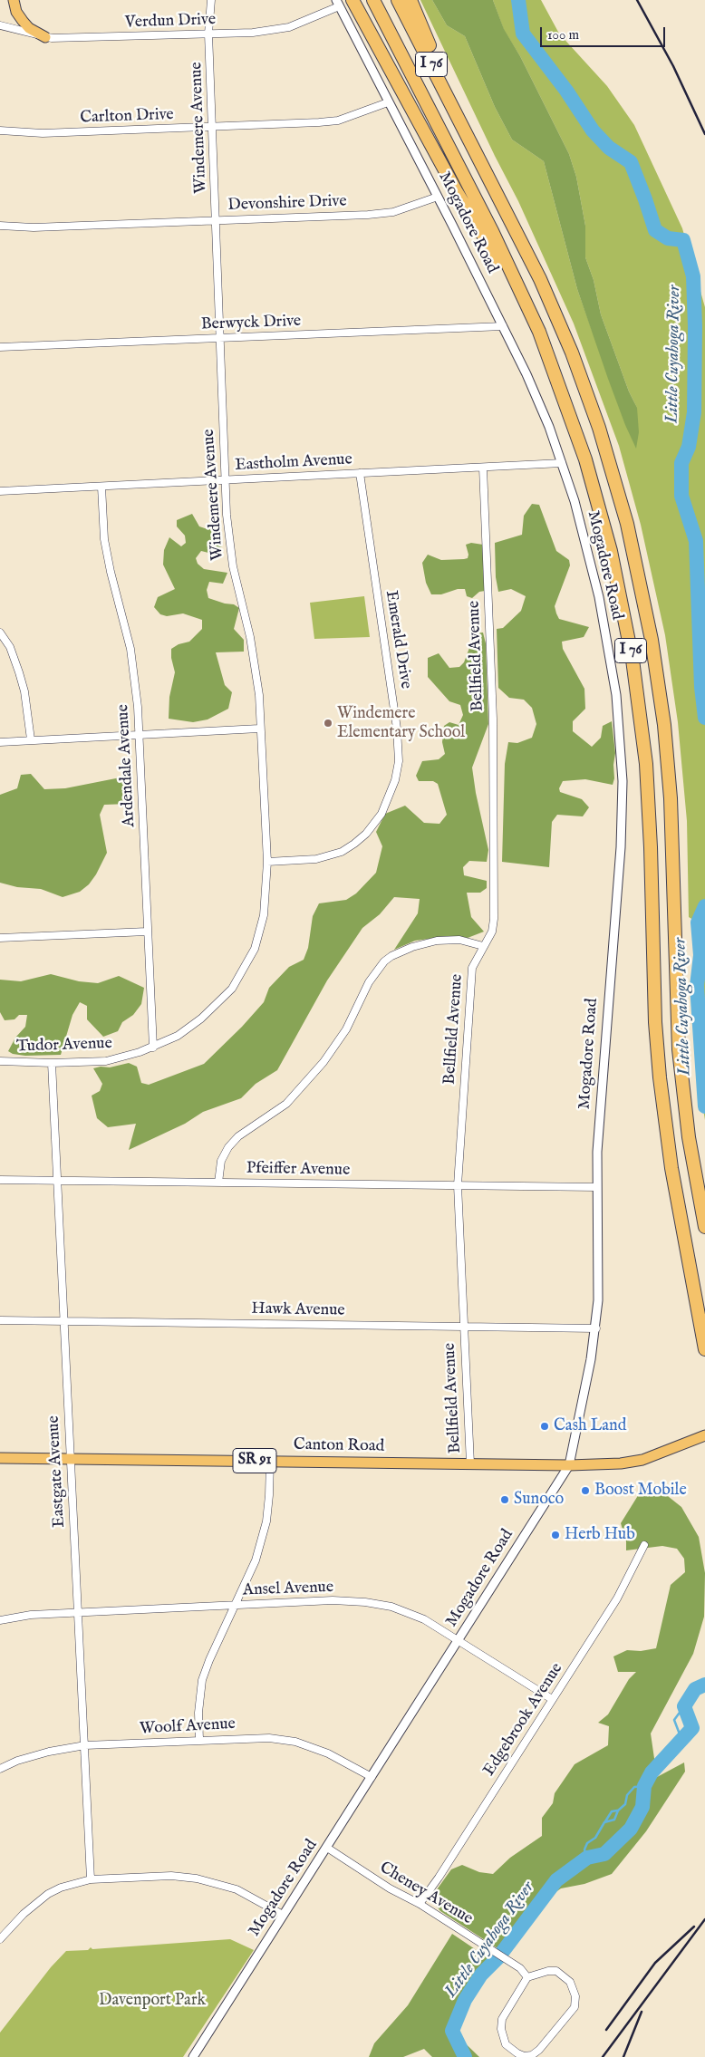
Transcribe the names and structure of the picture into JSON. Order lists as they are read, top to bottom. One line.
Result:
{"streets":{"highway":["I 76"],"main road":["Canton Road","SR 91"],"street":["Verdun Drive","Carlton Drive","Windemere Avenue","Devonshire Drive","Mogadore Road","Berwyck Drive","Eastholm Avenue","Emerald Drive","Bellfield Avenue","Ardendale Avenue","Tudor Avenue","Pfeiffer Avenue","Hawk Avenue","Eastgate Avenue","Ansel Avenue","Edgebrook Avenue","Woolf Avenue","Cheney Avenue"]},"crossings":[["Verdun Drive","Windemere Avenue"],["Verdun Drive","Mogadore Road"],["Carlton Drive","Windemere Avenue"],["Carlton Drive","Mogadore Road"],["Windemere Avenue","Devonshire Drive"],["Windemere Avenue","Berwyck Drive"],["Windemere Avenue","Eastholm Avenue"],["Windemere Avenue","Emerald Drive"],["Windemere Avenue","Tudor Avenue"],["Devonshire Drive","Mogadore Road"],["Mogadore Road","Berwyck Drive"],["Mogadore Road","Eastholm Avenue"],["Mogadore Road","Pfeiffer Avenue"],["Mogadore Road","Hawk Avenue"],["Mogadore Road","Canton Road"],["Mogadore Road","SR 91"],["Mogadore Road","Ansel Avenue"],["Mogadore Road","Woolf Avenue"],["Mogadore Road","Cheney Avenue"],["Eastholm Avenue","Emerald Drive"],["Eastholm Avenue","Bellfield Avenue"],["Eastholm Avenue","Ardendale Avenue"],["Bellfield Avenue","Pfeiffer Avenue"],["Bellfield Avenue","Hawk Avenue"],["Bellfield Avenue","Canton Road"],["Ardendale Avenue","Tudor Avenue"],["Tudor Avenue","Eastgate Avenue"],["Pfeiffer Avenue","Eastgate Avenue"],["Hawk Avenue","Eastgate Avenue"],["Canton Road","SR 91"],["Canton Road","Eastgate Avenue"],["Eastgate Avenue","Ansel Avenue"],["Eastgate Avenue","Woolf Avenue"],["Ansel Avenue","Edgebrook Avenue"],["Edgebrook Avenue","Cheney Avenue"]],"water":["Little Cuyahoga River"],"parks":["Davenport Park"],"places":["Windemere Elementary School","Cash Land","Boost Mobile","Sunoco","Herb Hub"],"scale_bar":"100 m"}
